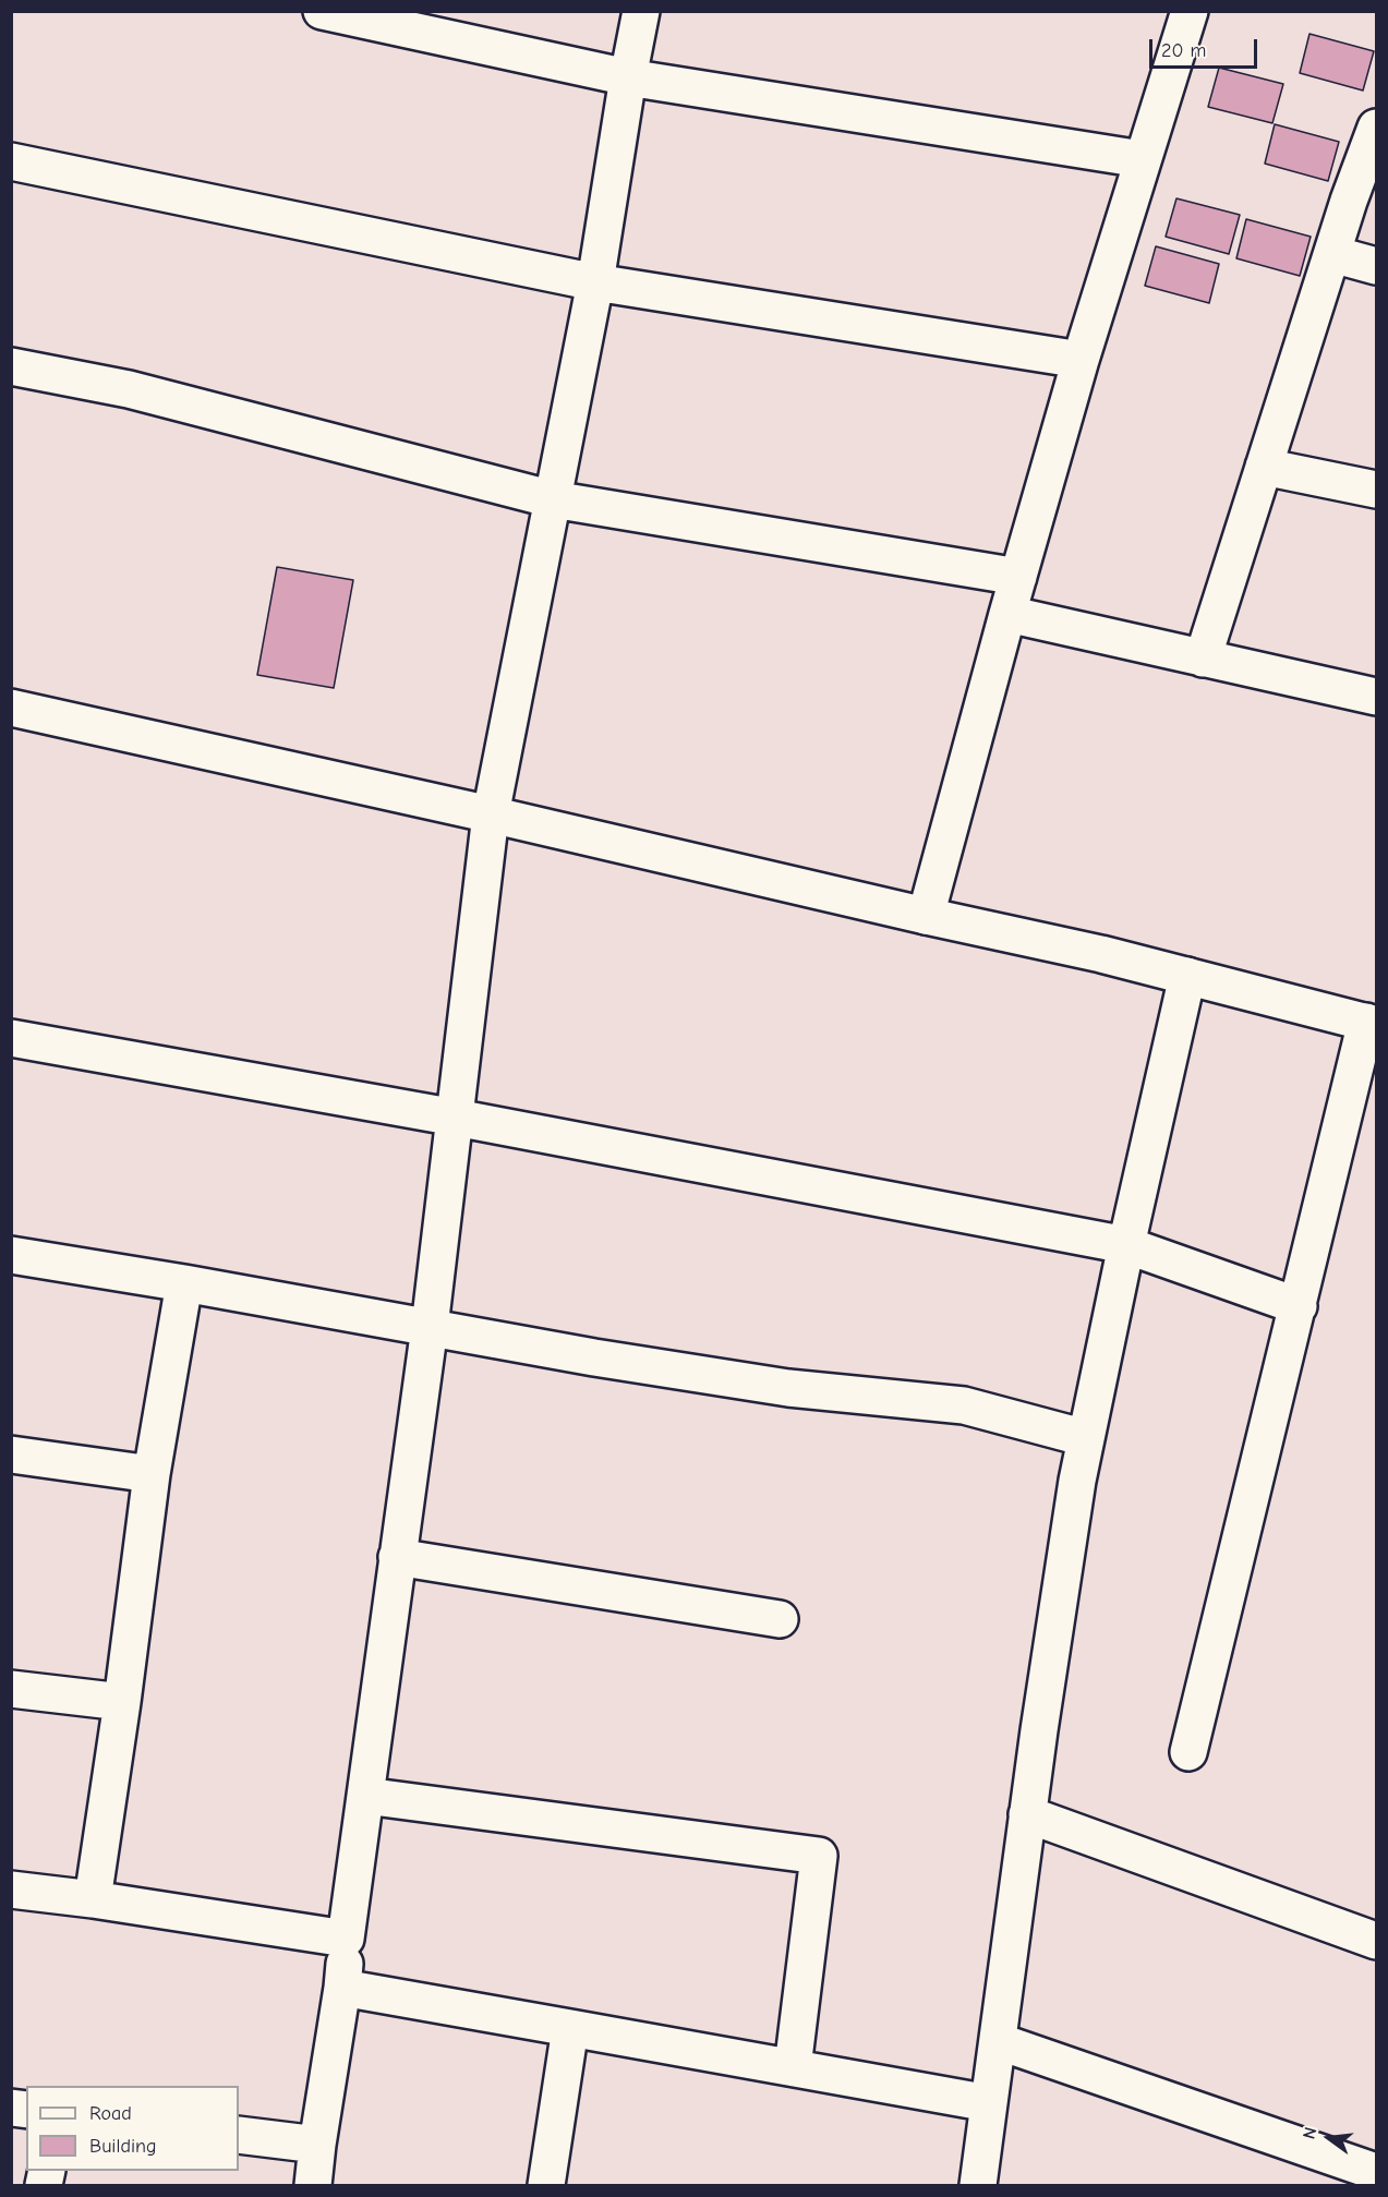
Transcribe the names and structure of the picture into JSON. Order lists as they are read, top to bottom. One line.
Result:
{"legend":["Road","Building"],"scale_bar":"20 m","north":"left"}
